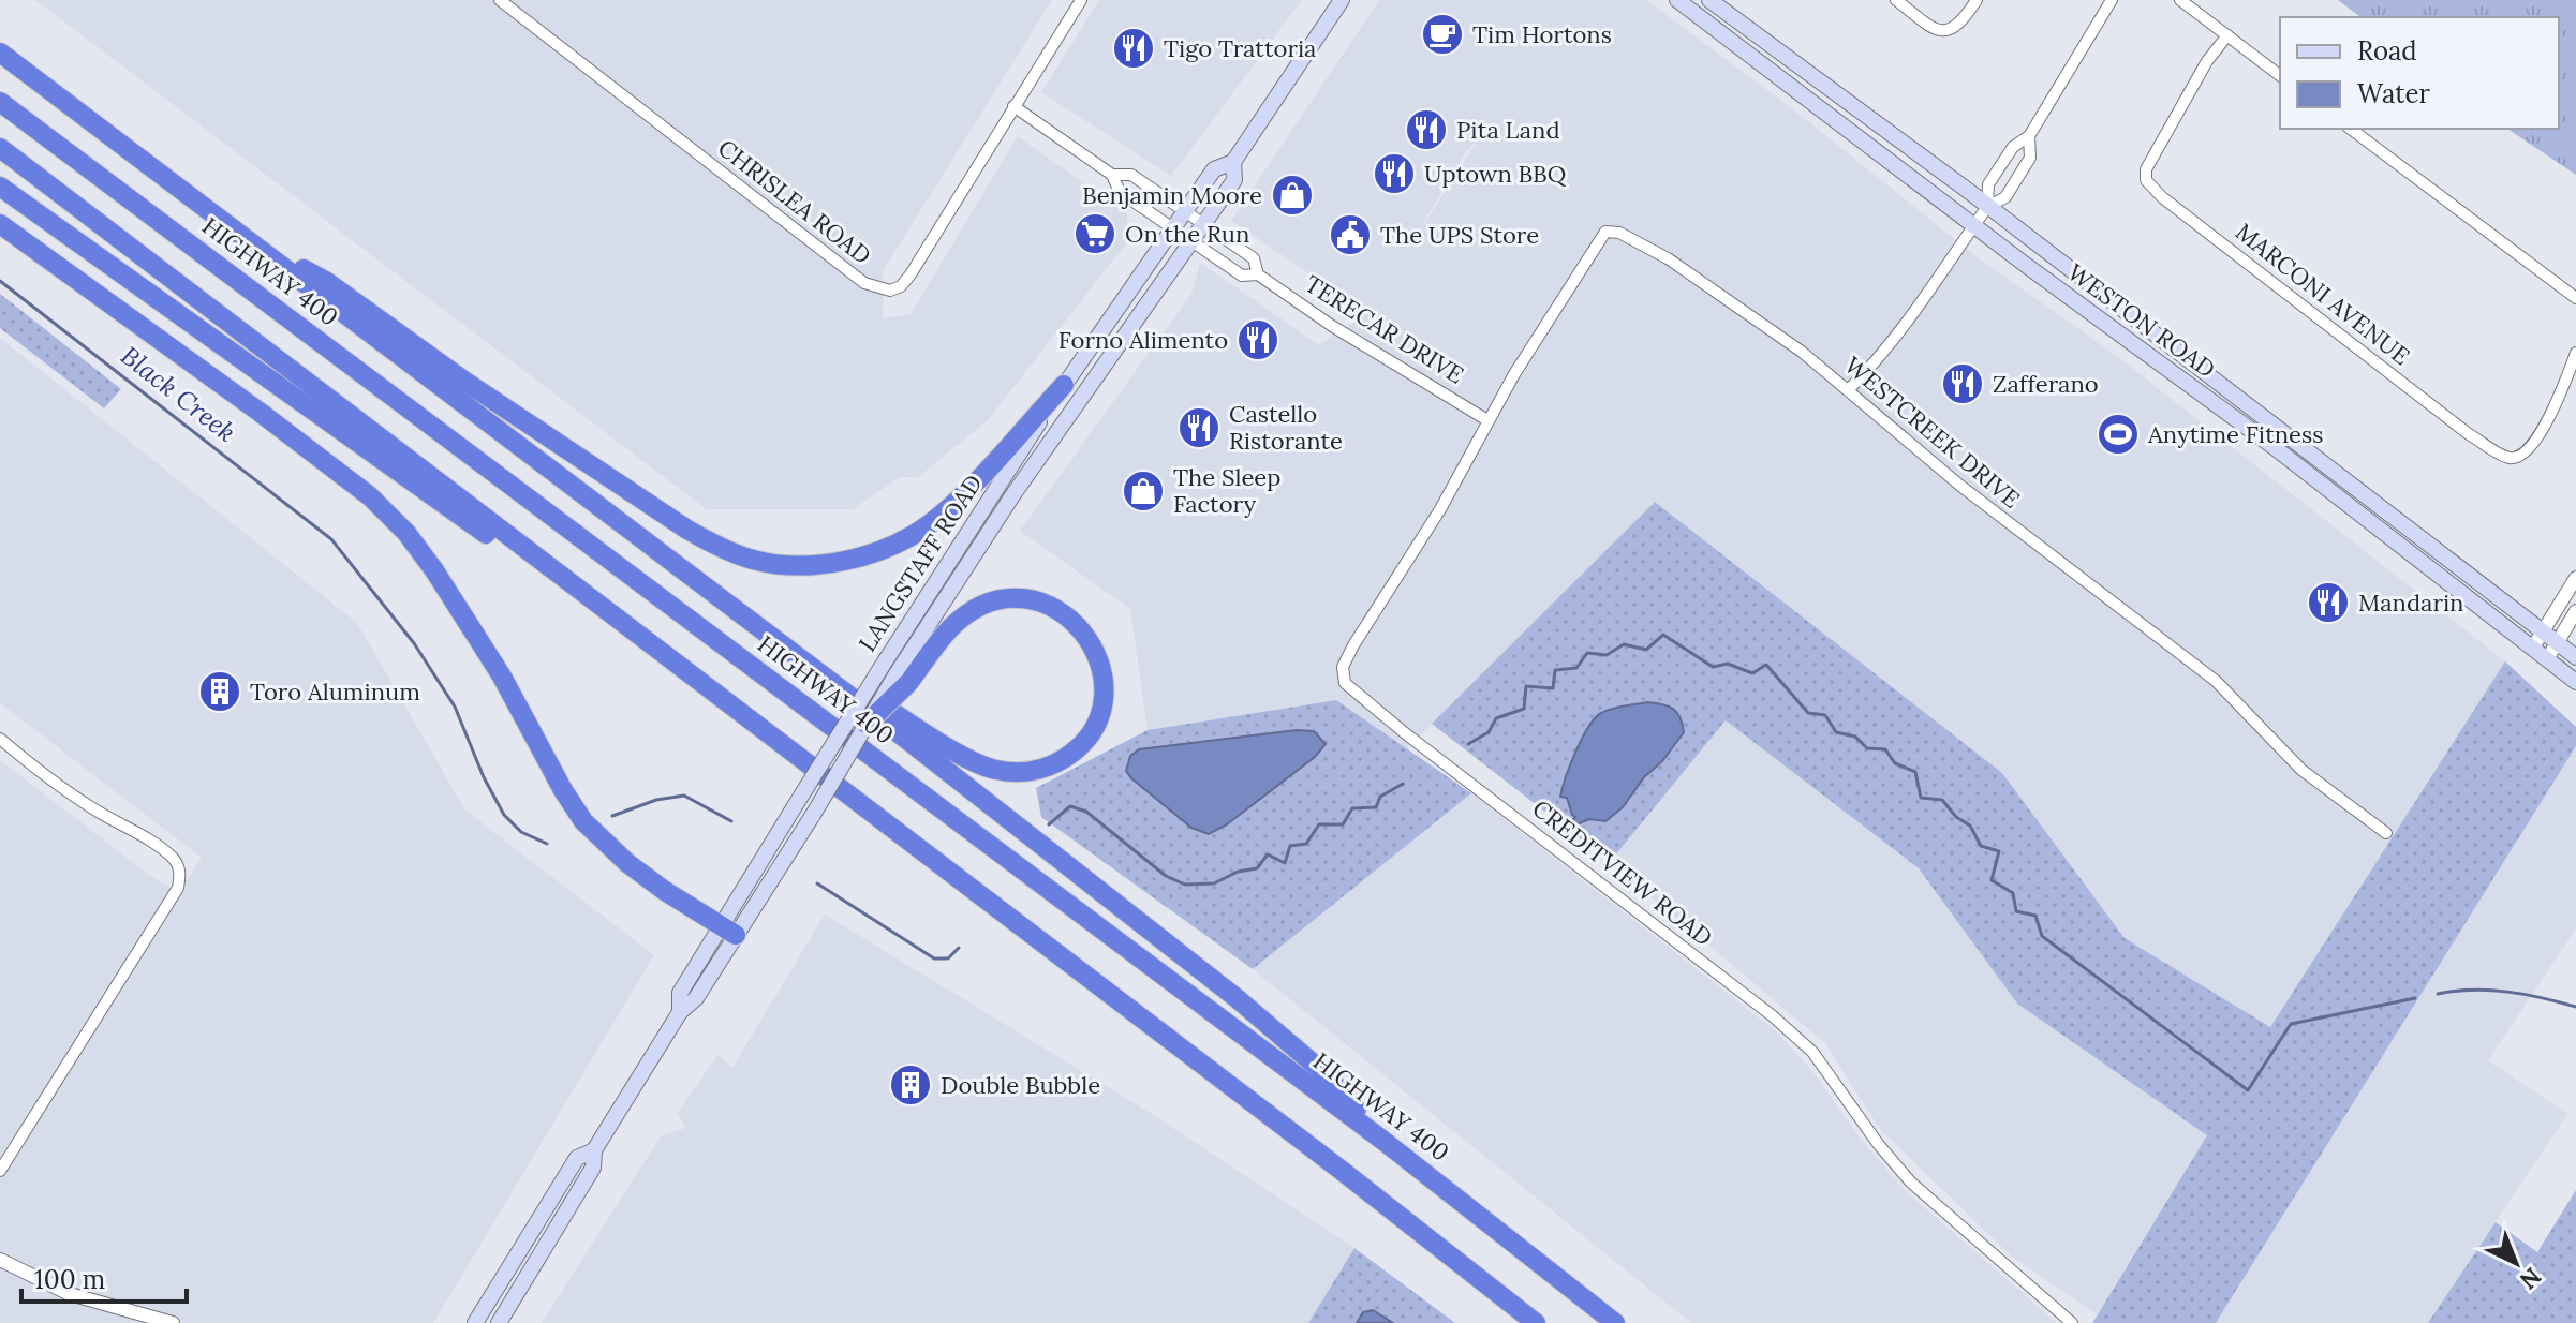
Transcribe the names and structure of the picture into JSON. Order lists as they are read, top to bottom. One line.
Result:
{"streets":{"highway":["HIGHWAY 400"],"main road":["WESTON ROAD","LANGSTAFF ROAD"],"street":["CHRISLEA ROAD","MARCONI AVENUE","TERECAR DRIVE","WESTCREEK DRIVE","CREDITVIEW ROAD"]},"crossings":[["TERECAR DRIVE","WESTCREEK DRIVE"],["TERECAR DRIVE","LANGSTAFF ROAD"],["TERECAR DRIVE","CREDITVIEW ROAD"],["WESTCREEK DRIVE","CREDITVIEW ROAD"]],"water":["Black Creek"],"places":{"cafe":["Tim Hortons"],"restaurant":["Tigo Trattoria","Pita Land","Uptown BBQ","Forno Alimento","Zafferano","Castello Ristorante","Mandarin"],"shop":["Benjamin Moore","The Sleep Factory"],"supermarket":["On the Run"],"public building":["The UPS Store"],"sports":["Anytime Fitness"],"building":["Toro Aluminum","Double Bubble"]},"legend":["Road","Water"],"scale_bar":"100 m","north":"bottom right"}
